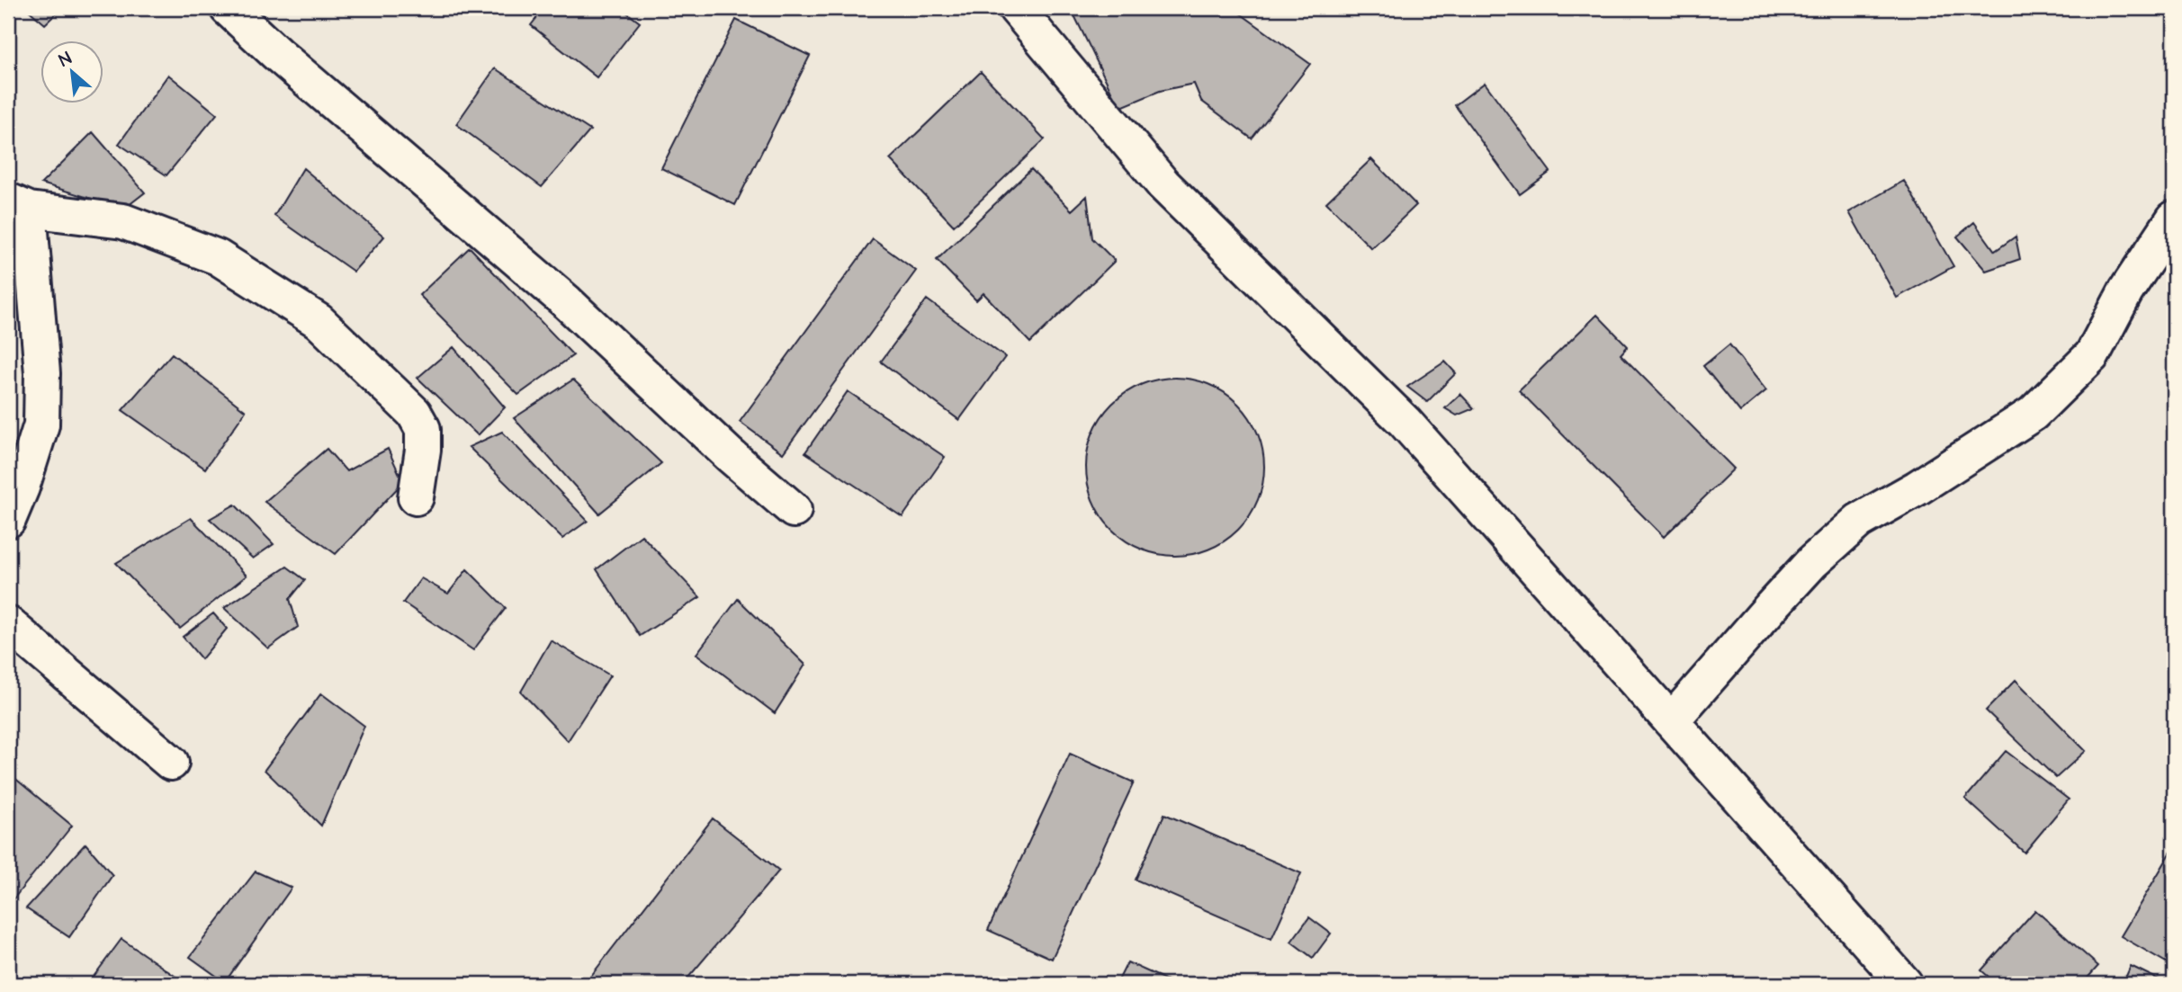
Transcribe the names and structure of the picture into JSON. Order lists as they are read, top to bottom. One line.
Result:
{"north":"top left"}
